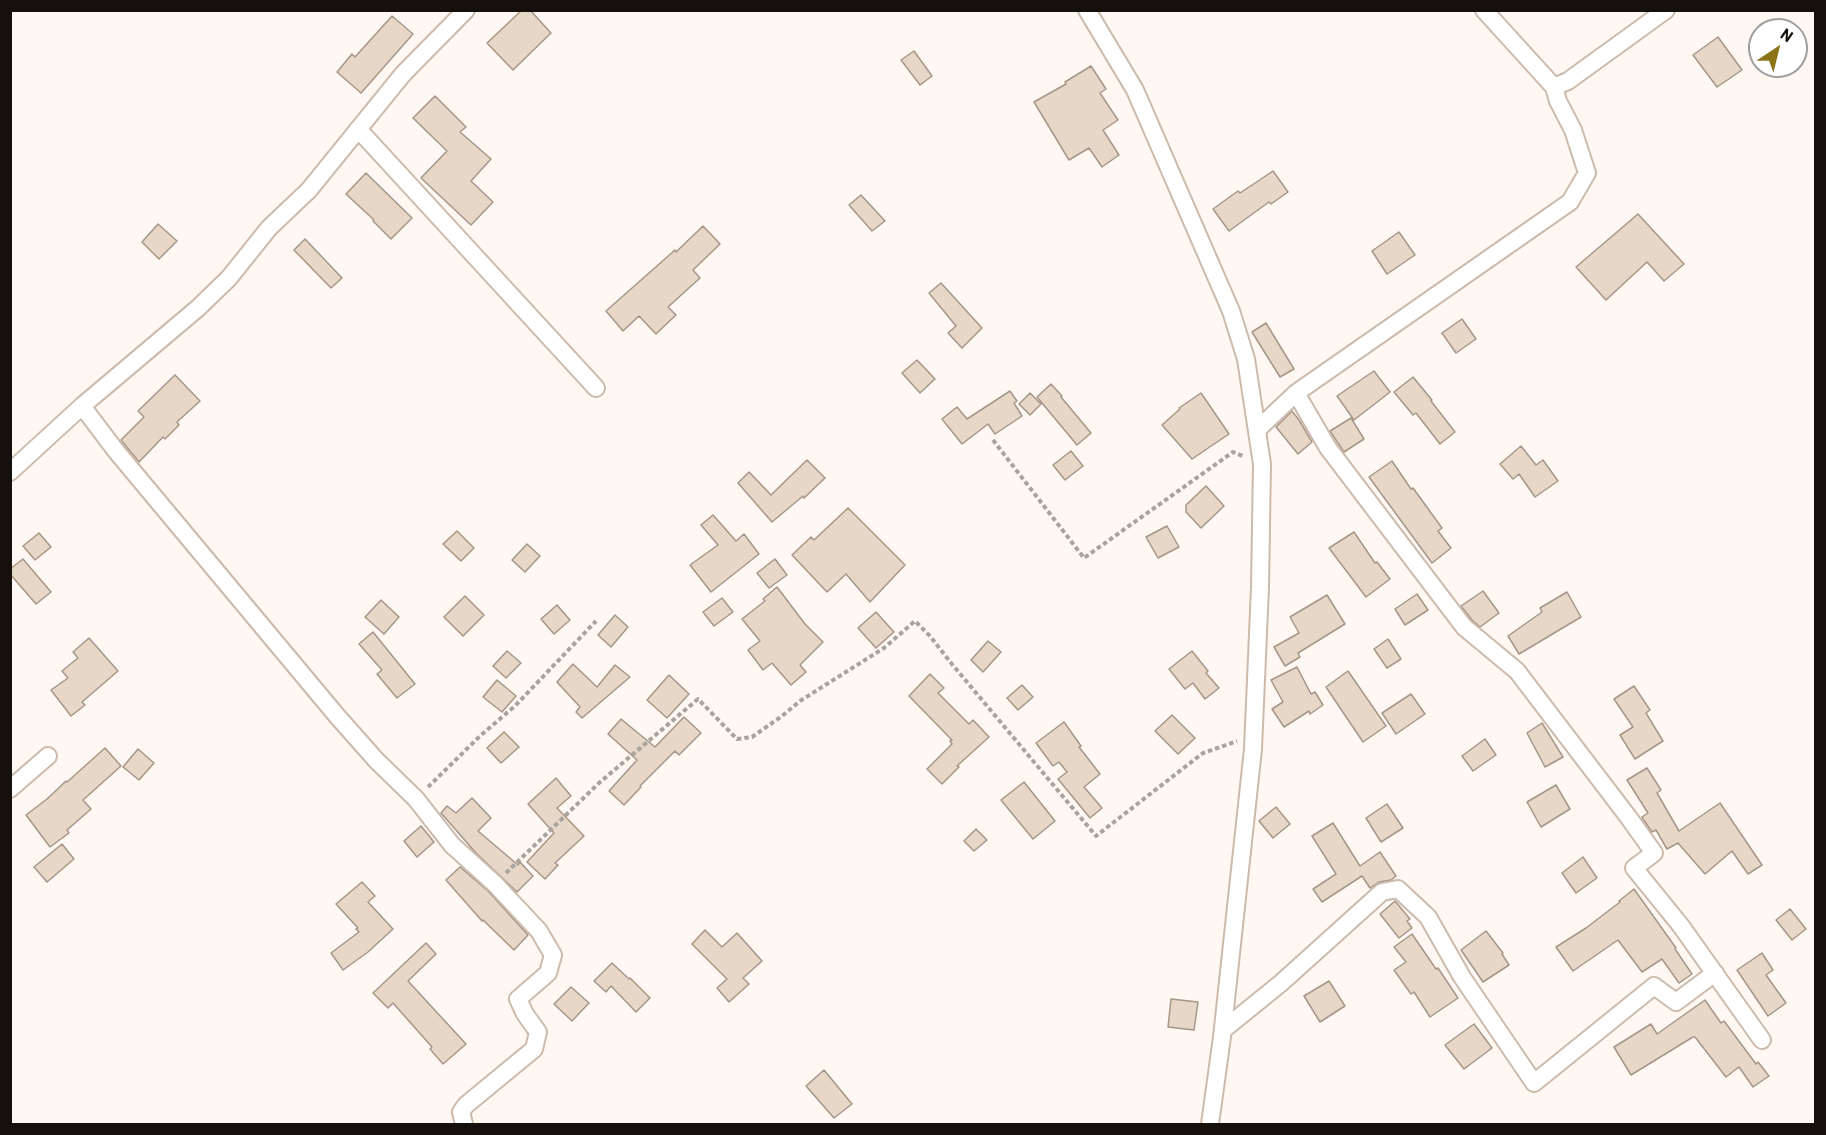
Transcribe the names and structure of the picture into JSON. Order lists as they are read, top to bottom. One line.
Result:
{"north":"top right"}
